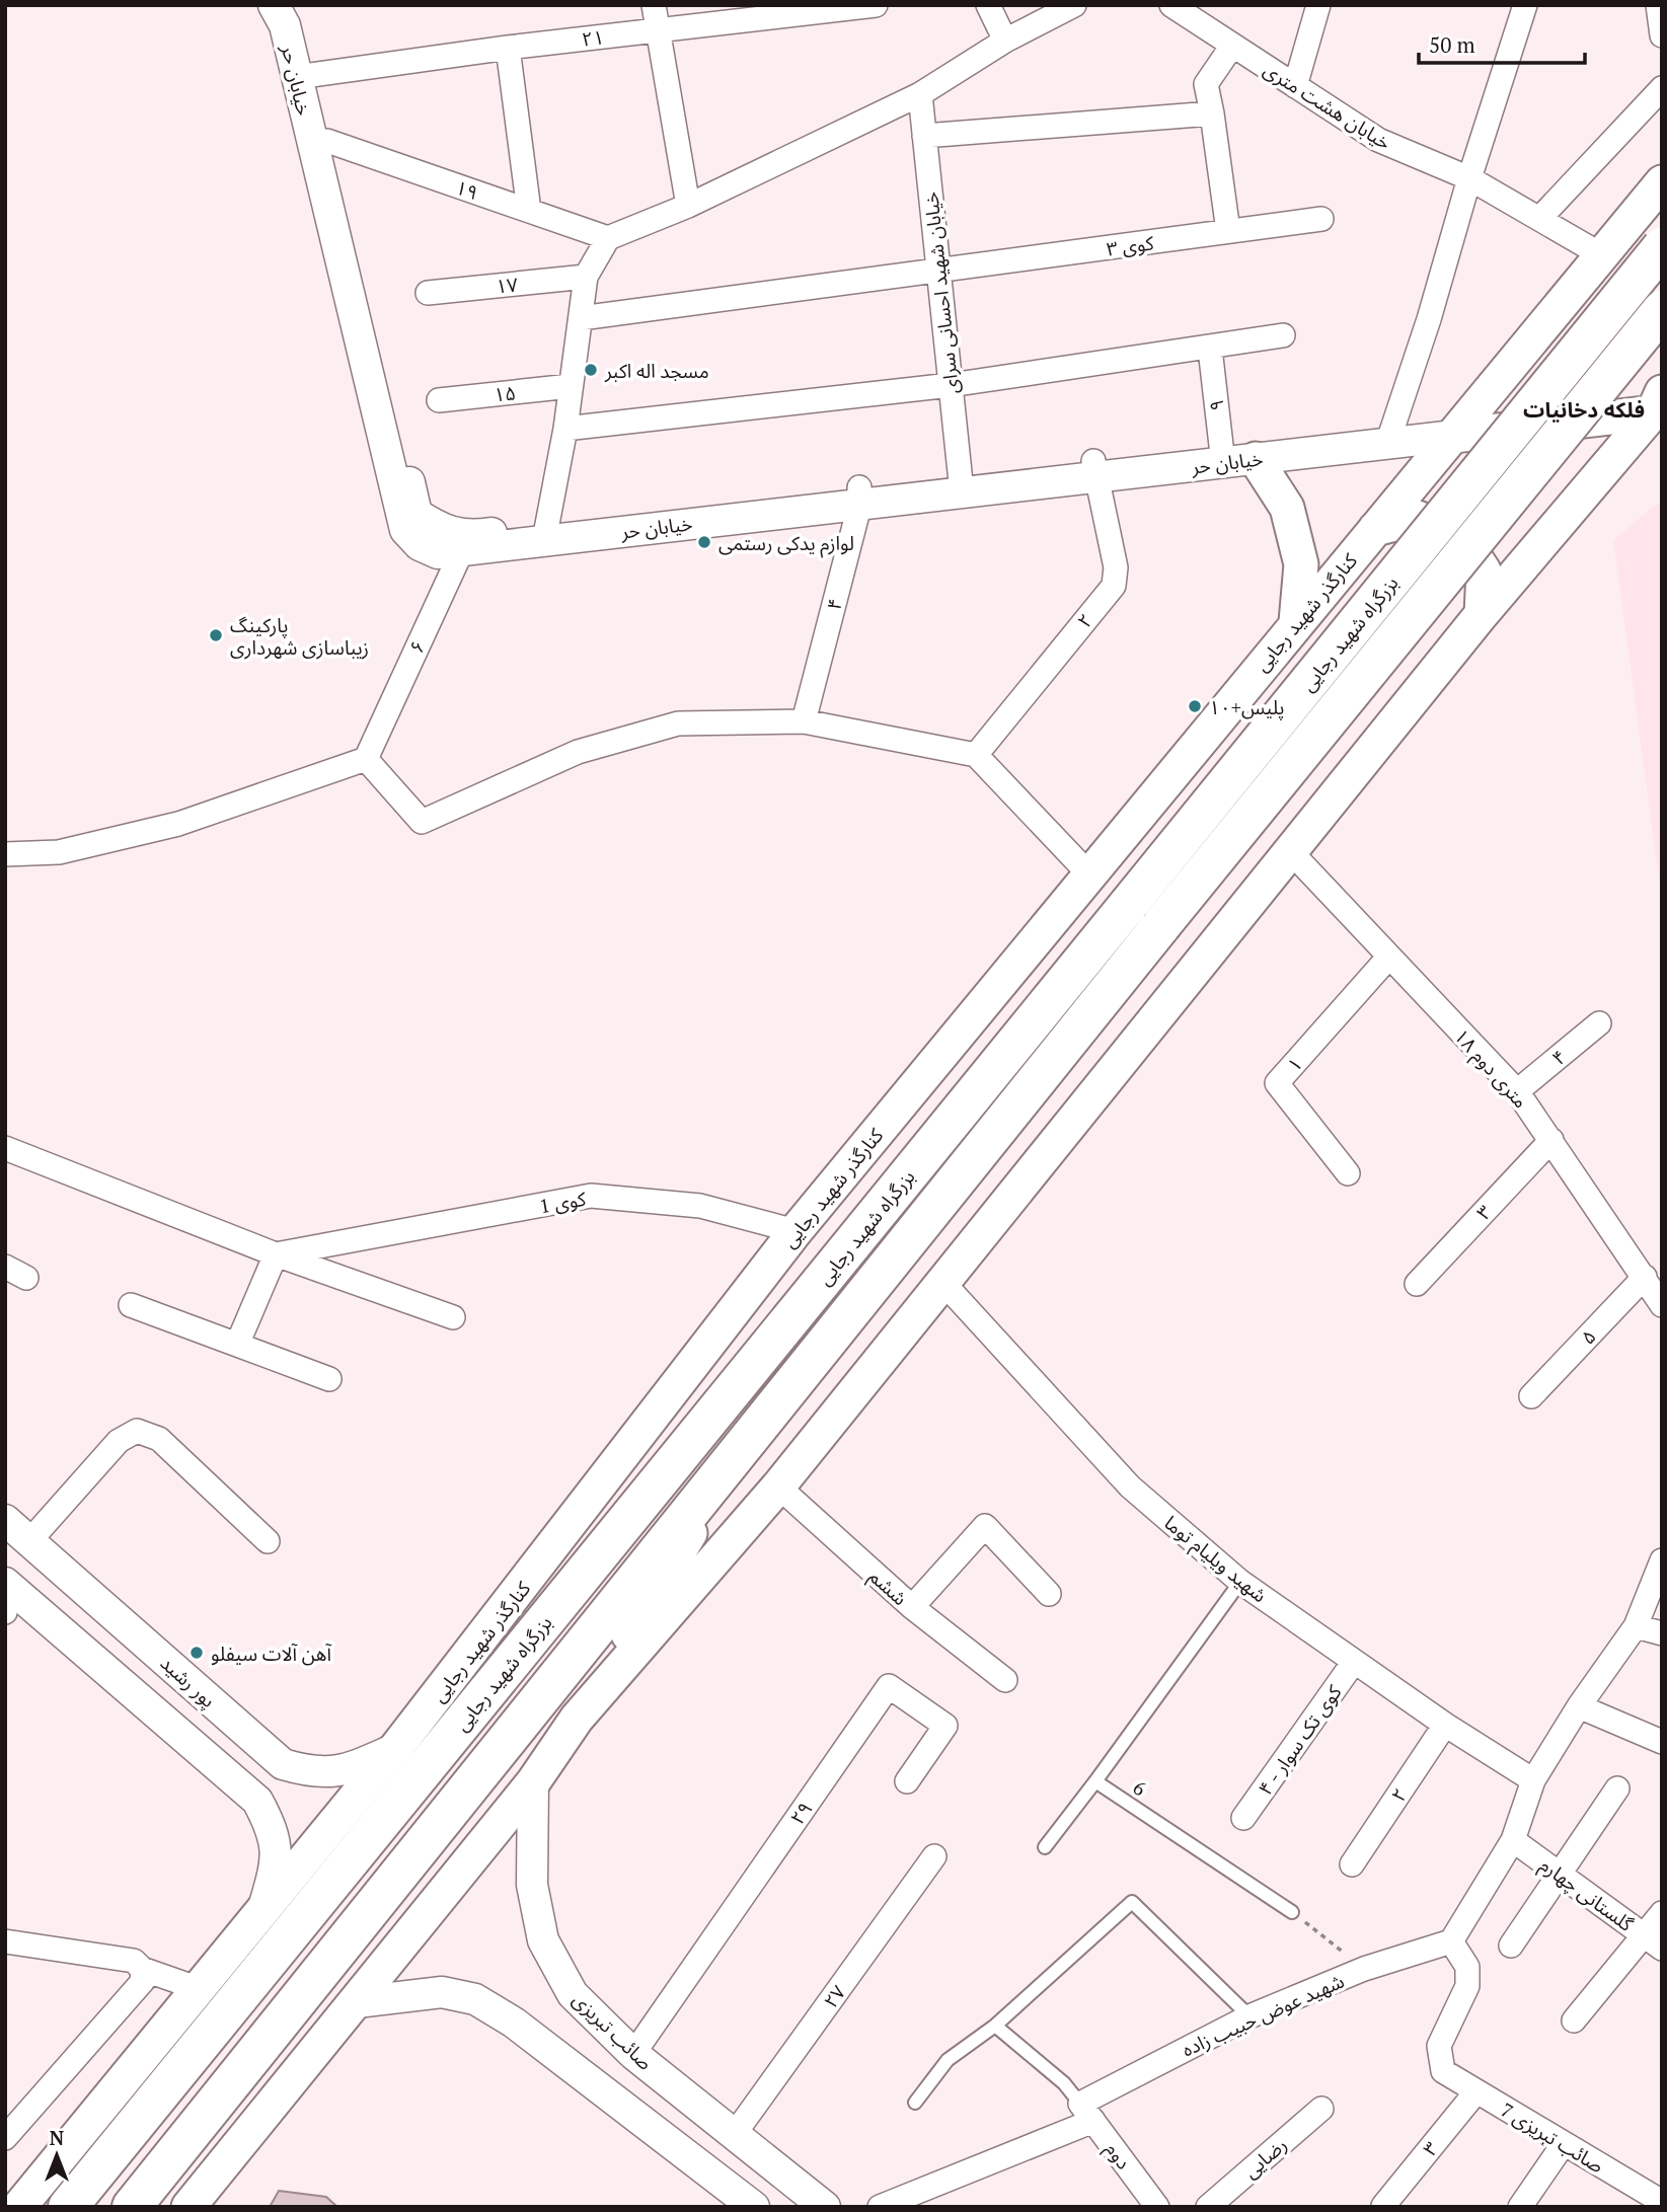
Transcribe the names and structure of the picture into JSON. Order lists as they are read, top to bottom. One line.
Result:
{"streets":{"highway":["بزرگراه شهید رجایی"],"main road":["کنارگذر شهید رجایی"],"street":["۲۱","خیابان حر","خیابان هشت متری","۱۹","کوی ۳","۱۷","خیابان شهید احسانی سرای","۱۵","۹","۴","۲","۶","۱","۱۸ متری دوم","کوی 1","۳","۵","شهید ویلیام توما","ششم","پور رشید","۴ - کوی تک سوار","۲۹","گلستانی چهارم","۲۷","شهید عوض حبیب زاده","صائب تبریزی","صائب تبریزی 7","دوم","رضایی"],"lane":["6"]},"crossings":[["۲۱","خیابان حر"],["خیابان حر","۱۹"],["خیابان حر","خیابان شهید احسانی سرای"],["خیابان حر","۹"],["خیابان حر","۴"],["خیابان حر","کنارگذر شهید رجایی"],["خیابان حر","۲"],["خیابان حر","۶"],["خیابان هشت متری","کنارگذر شهید رجایی"],["کوی ۳","خیابان شهید احسانی سرای"],["۴","۱۸ متری دوم"],["کنارگذر شهید رجایی","کوی 1"],["کنارگذر شهید رجایی","پور رشید"],["۲","شهید ویلیام توما"],["۱","۱۸ متری دوم"],["۱۸ متری دوم","۳"],["۱۸ متری دوم","۵"],["۳","صائب تبریزی 7"],["شهید ویلیام توما","۴ - کوی تک سوار"],["۲۹","صائب تبریزی"],["۲۷","صائب تبریزی"],["شهید عوض حبیب زاده","صائب تبریزی 7"],["شهید عوض حبیب زاده","دوم"]],"districts":["فلکه دخانیات"],"places":["مسجد اله اکبر","لوازم یدکی رستمی","پارکینگ زیباسازی شهرداری","پلیس+١٠","آهن آلات سیفلو"],"scale_bar":"50 m","north":"top"}
